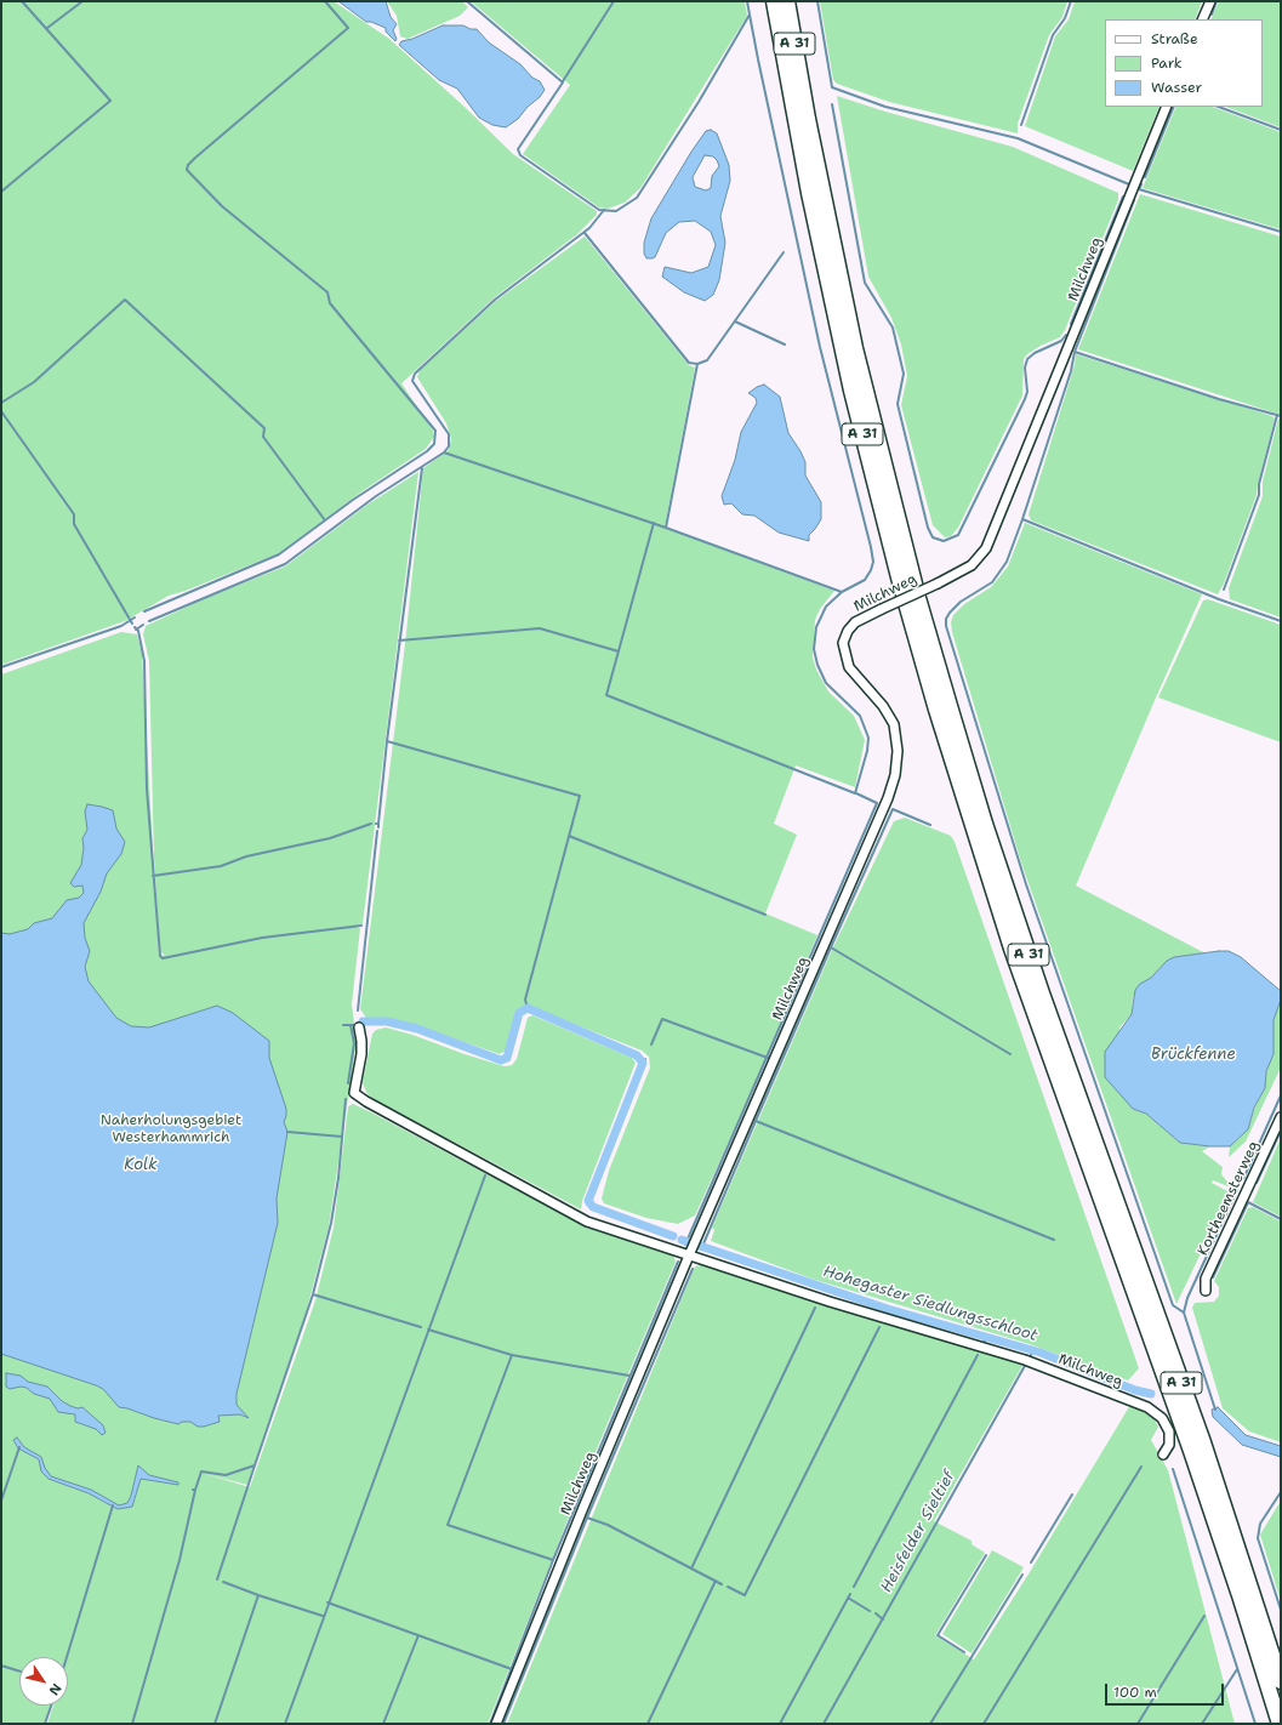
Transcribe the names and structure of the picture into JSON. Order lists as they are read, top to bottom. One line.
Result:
{"streets":{"highway":["A 31"],"street":["Milchweg","Kortheemsterweg"]},"water":["Brückfenne","Kolk","Hohegaster Siedlungsschloot","Heisfelder Sieltief"],"parks":["Naherholungsgebiet Westerhammrich"],"legend":["Straße","Park","Wasser"],"scale_bar":"100 m","north":"bottom right"}
